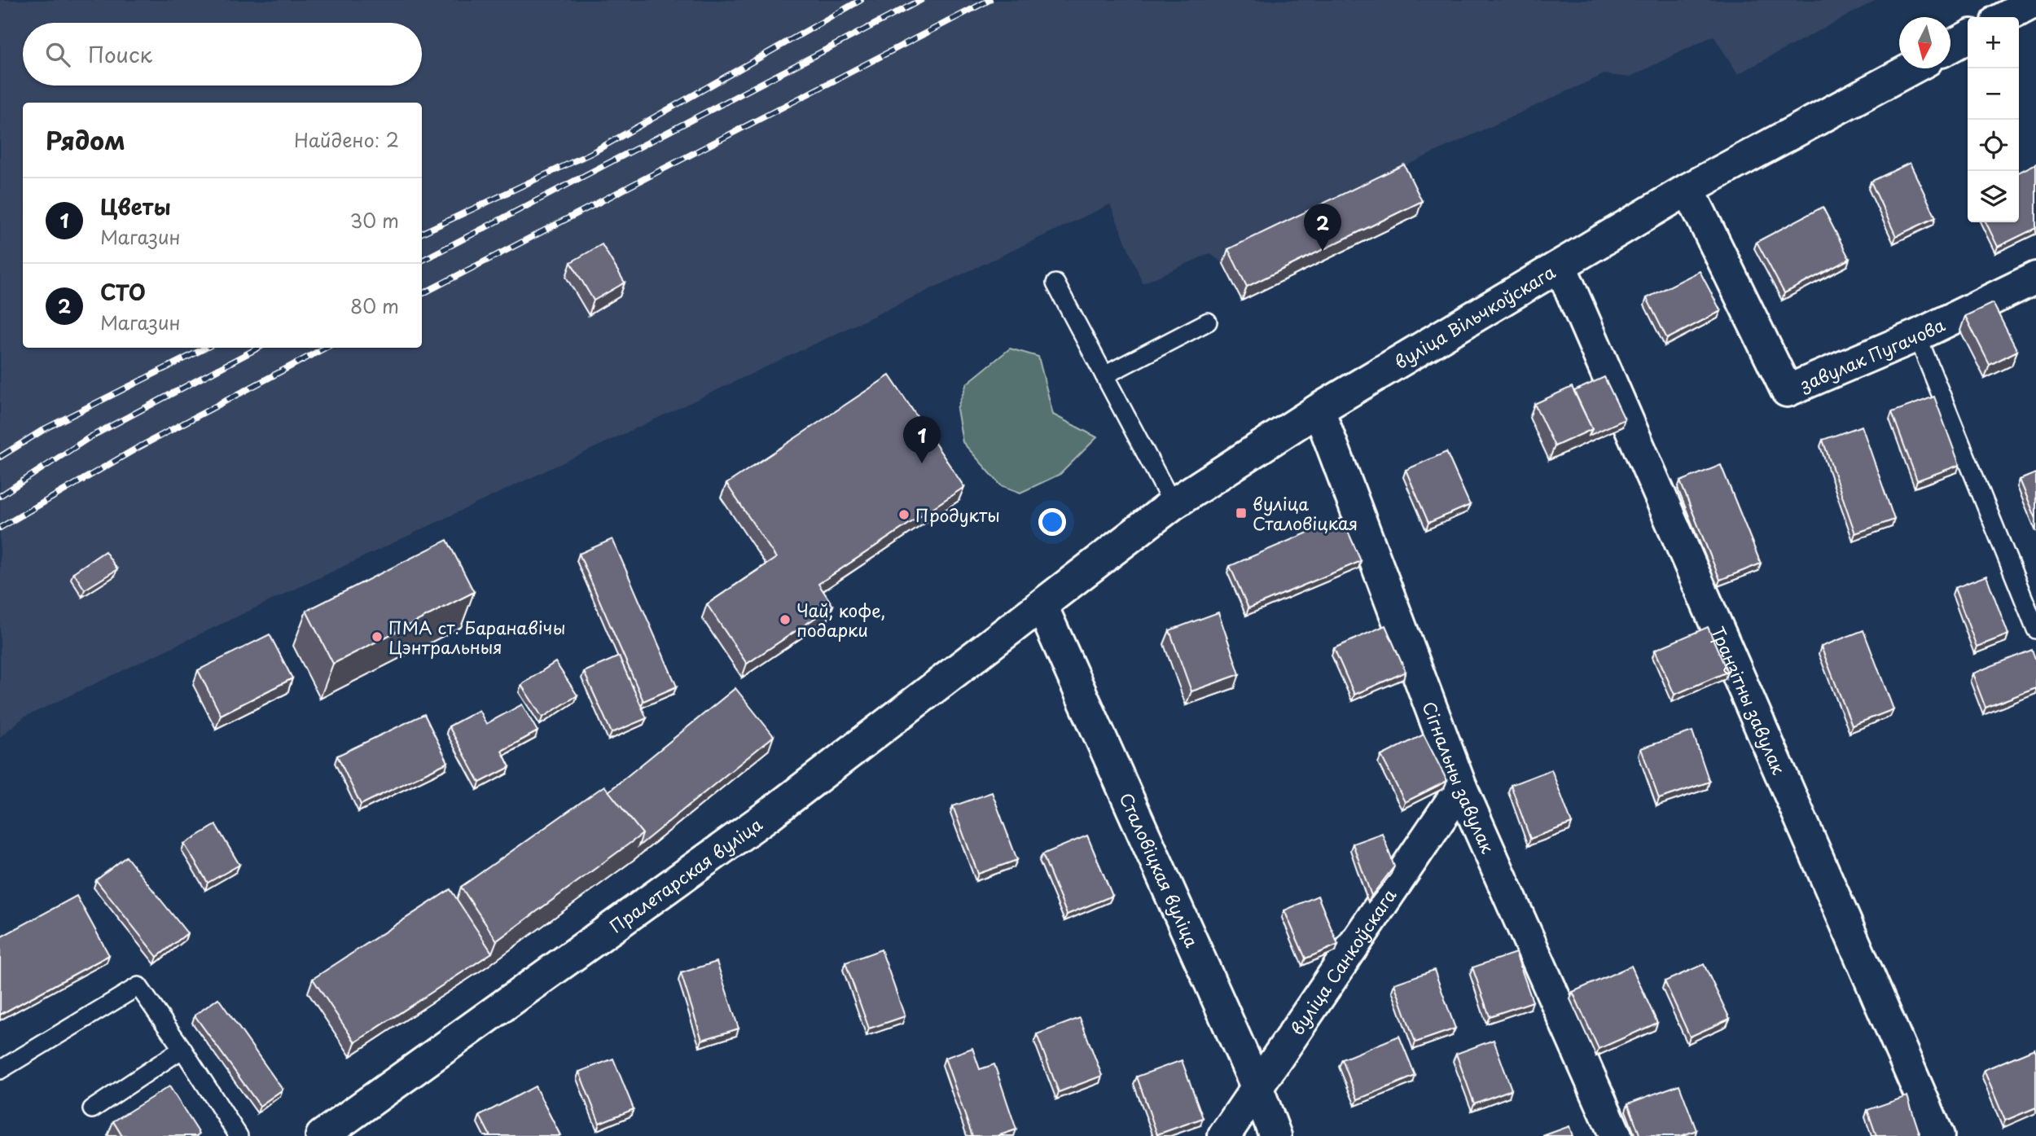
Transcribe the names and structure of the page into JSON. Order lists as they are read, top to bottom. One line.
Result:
{"streets":{"street":["вуліца Вільчкоўскага","завулак Пугачова","Транзітны завулак","Сігнальны завулак","Сталовіцкая вуліца","Пралетарская вуліца","вуліца Санкоўскага"]},"crossings":[["вуліца Вільчкоўскага","завулак Пугачова"],["вуліца Вільчкоўскага","Транзітны завулак"],["вуліца Вільчкоўскага","Сігнальны завулак"],["вуліца Вільчкоўскага","Сталовіцкая вуліца"],["вуліца Вільчкоўскага","Пралетарская вуліца"],["Сігнальны завулак","вуліца Санкоўскага"],["Сталовіцкая вуліца","Пралетарская вуліца"],["Сталовіцкая вуліца","вуліца Санкоўскага"]],"places":{"transit":["вуліца Сталовіцкая"],"other":["Продукты","Чай, кофе, подарки","ПМА ст. Баранавічы Цэнтральныя"]},"north":"bottom","page":{"map_buttons":["+","−"],"search":"Поиск","heading":["Рядом","Найдено: 2"],"list":[{"mark":"1","name":"Цветы","note":"Магазин","value":"30 m"},{"mark":"2","name":"СТО","note":"Магазин","value":"80 m"}],"pins":["2","1"]}}
